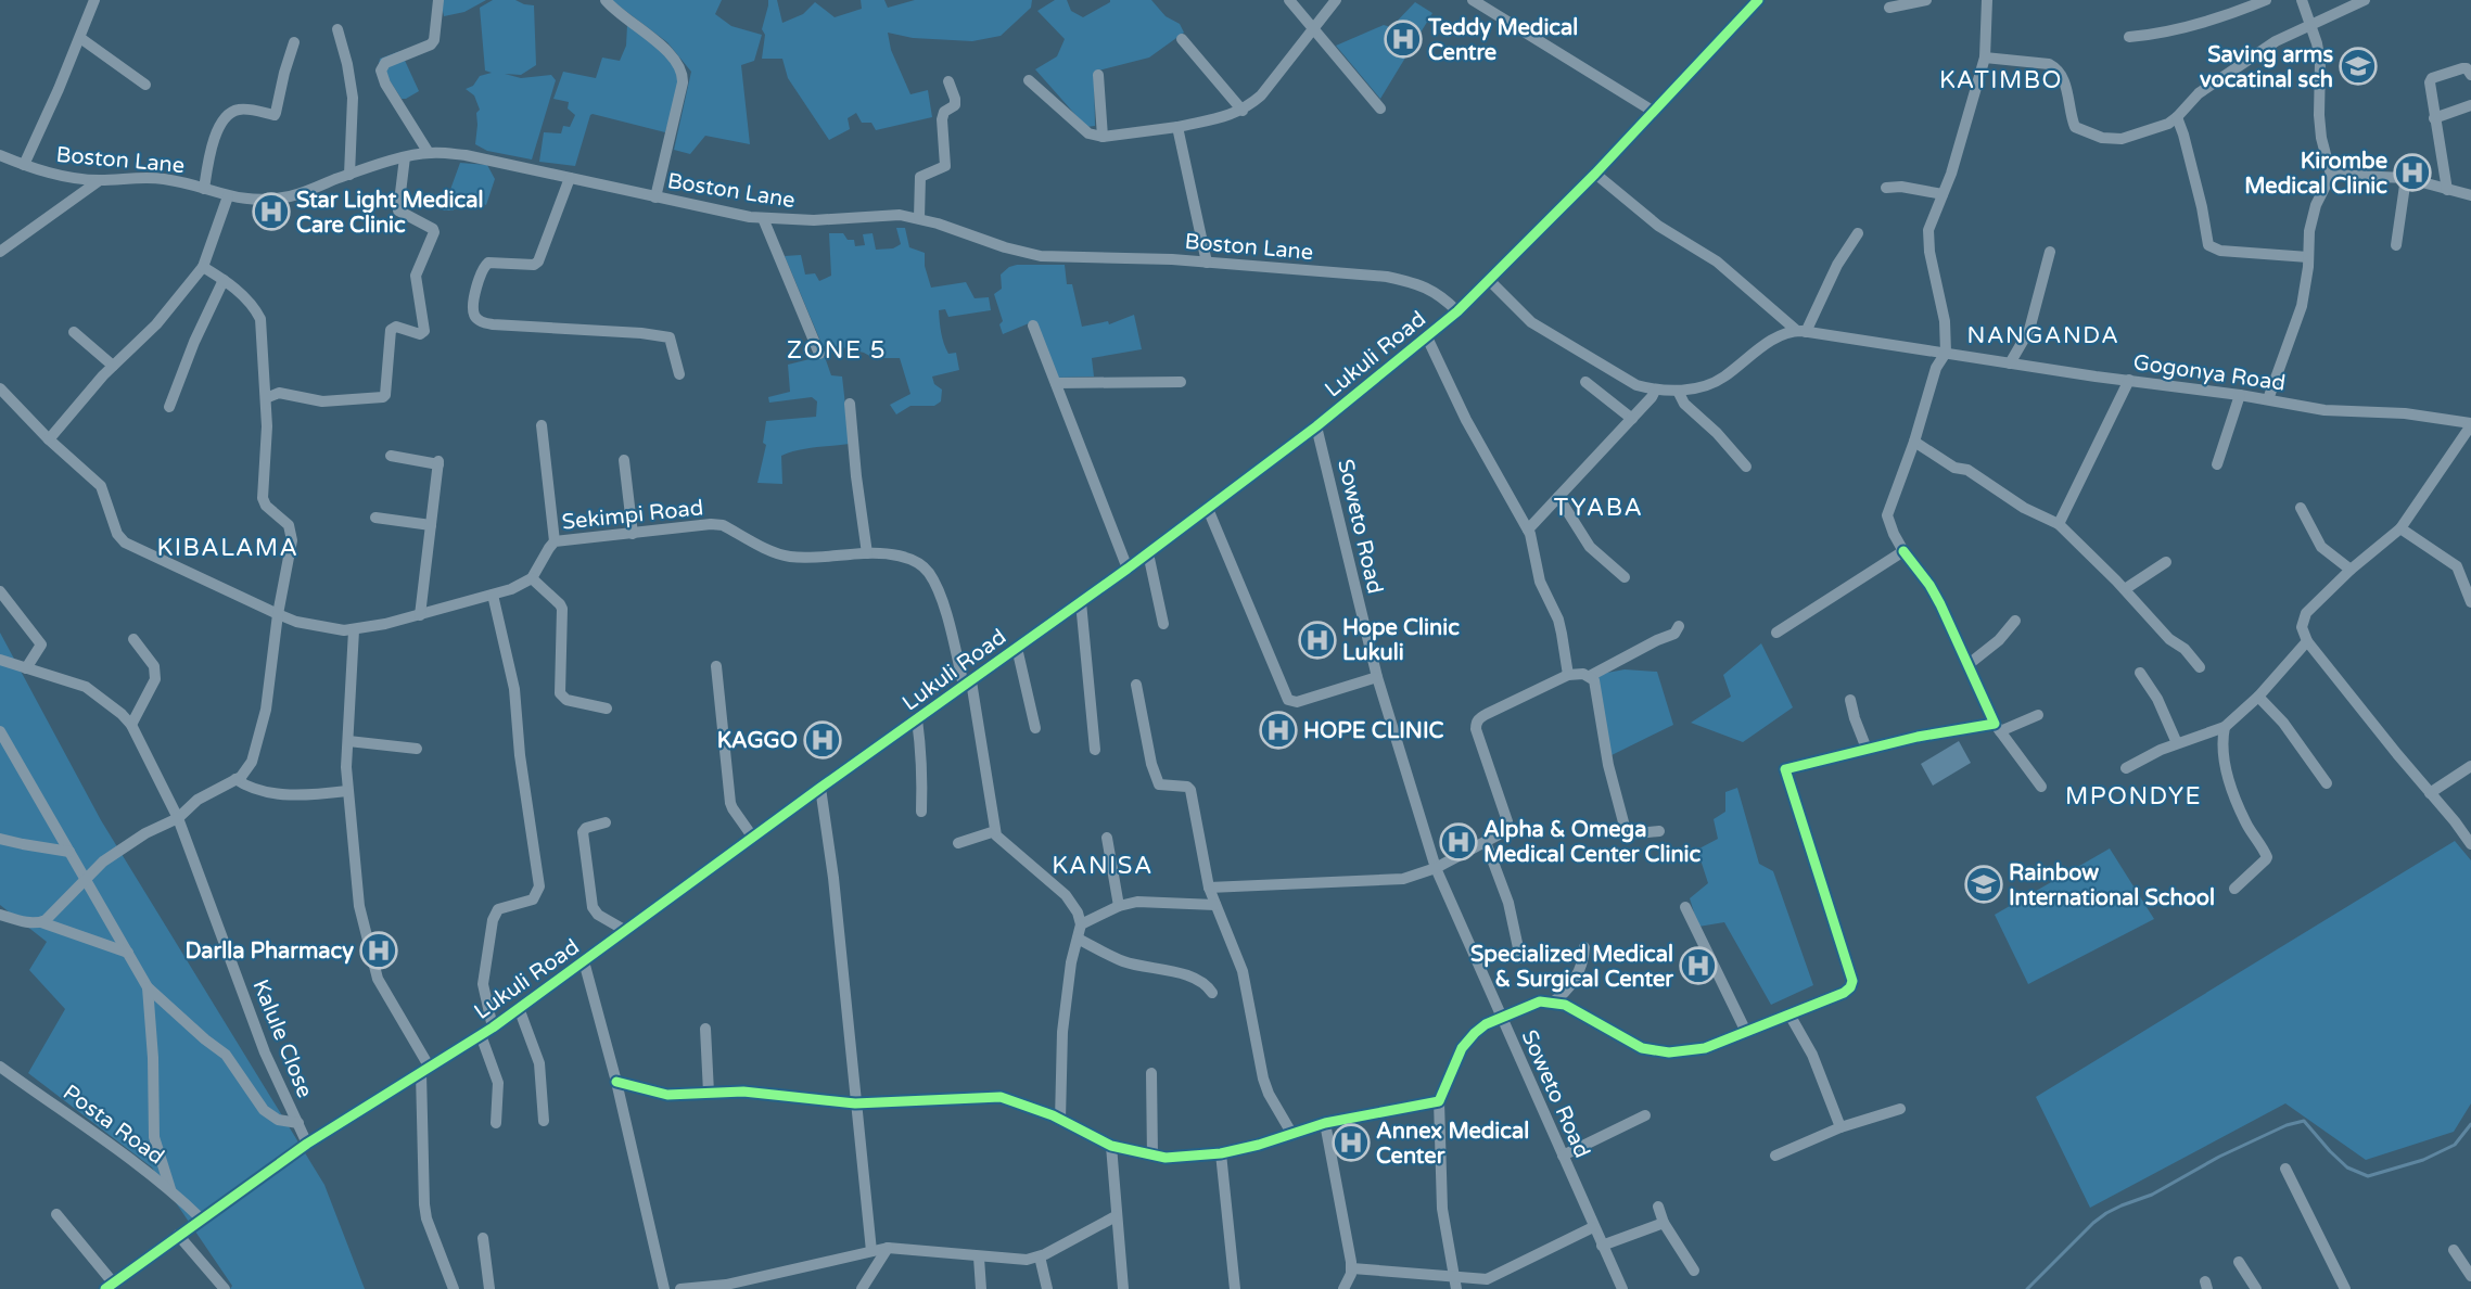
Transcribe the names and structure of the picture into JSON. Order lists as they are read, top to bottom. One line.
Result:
{"streets":{"street":["Boston Lane","Lukuli Road","Gogonya Road","Sekimpi Road","Soweto Road","Kalule Close","Posta Road"]},"crossings":[["Boston Lane","Lukuli Road"],["Lukuli Road","Sekimpi Road"],["Lukuli Road","Soweto Road"],["Lukuli Road","Kalule Close"],["Lukuli Road","Posta Road"]],"districts":["KATIMBO","NANGANDA","ZONE 5","TYABA","KIBALAMA","MPONDYE","KANISA"],"places":{"hospital":["Teddy Medical Centre","Kirombe Medical Clinic","Star Light Medical Care Clinic","Hope Clinic Lukuli","HOPE CLINIC","KAGGO","Alpha & Omega Medical Center Clinic","Darlla Pharmacy","Specialized Medical & Surgical Center","Annex Medical Center"],"school or university":["Saving arms vocatinal sch","Rainbow International School"]}}
